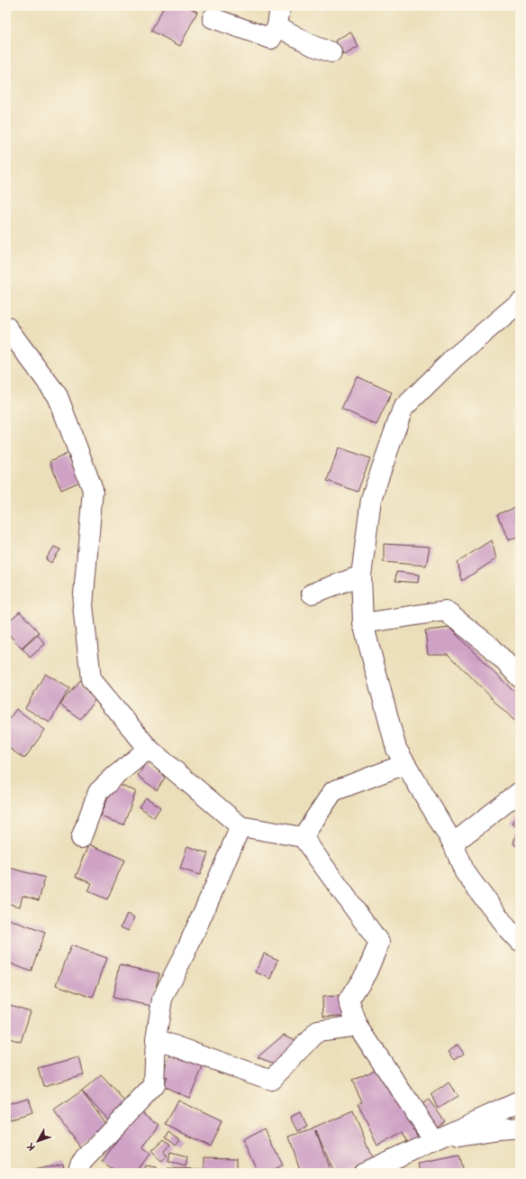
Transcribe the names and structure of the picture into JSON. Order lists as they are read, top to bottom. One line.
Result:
{"north":"bottom left"}
